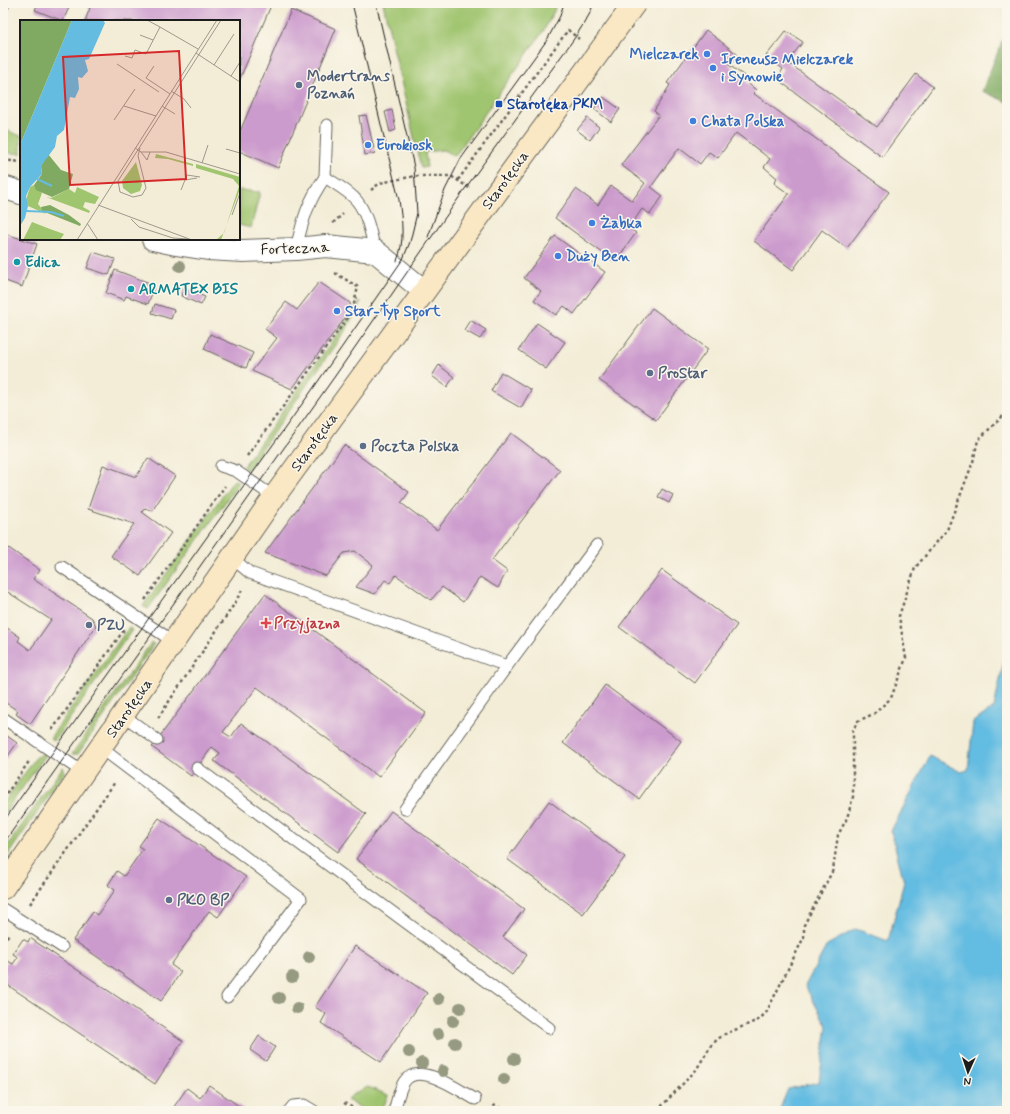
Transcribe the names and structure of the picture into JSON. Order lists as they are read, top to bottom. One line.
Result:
{"streets":{"street":["Starołęcka","Forteczna"]},"places":{"other":["Mielczarek","Ireneusz Mielczarek i Synowie","Modertrans Poznań","Chata Polska","Eurokiosk","Żabka","Duży Ben","Edica","ARMATEX BIS","Star-Typ Sport","ProStar","Poczta Polska","PZU","PKO BP"],"transit":["Starołęka PKM"],"health":["Przyjazna"]},"north":"bottom"}
